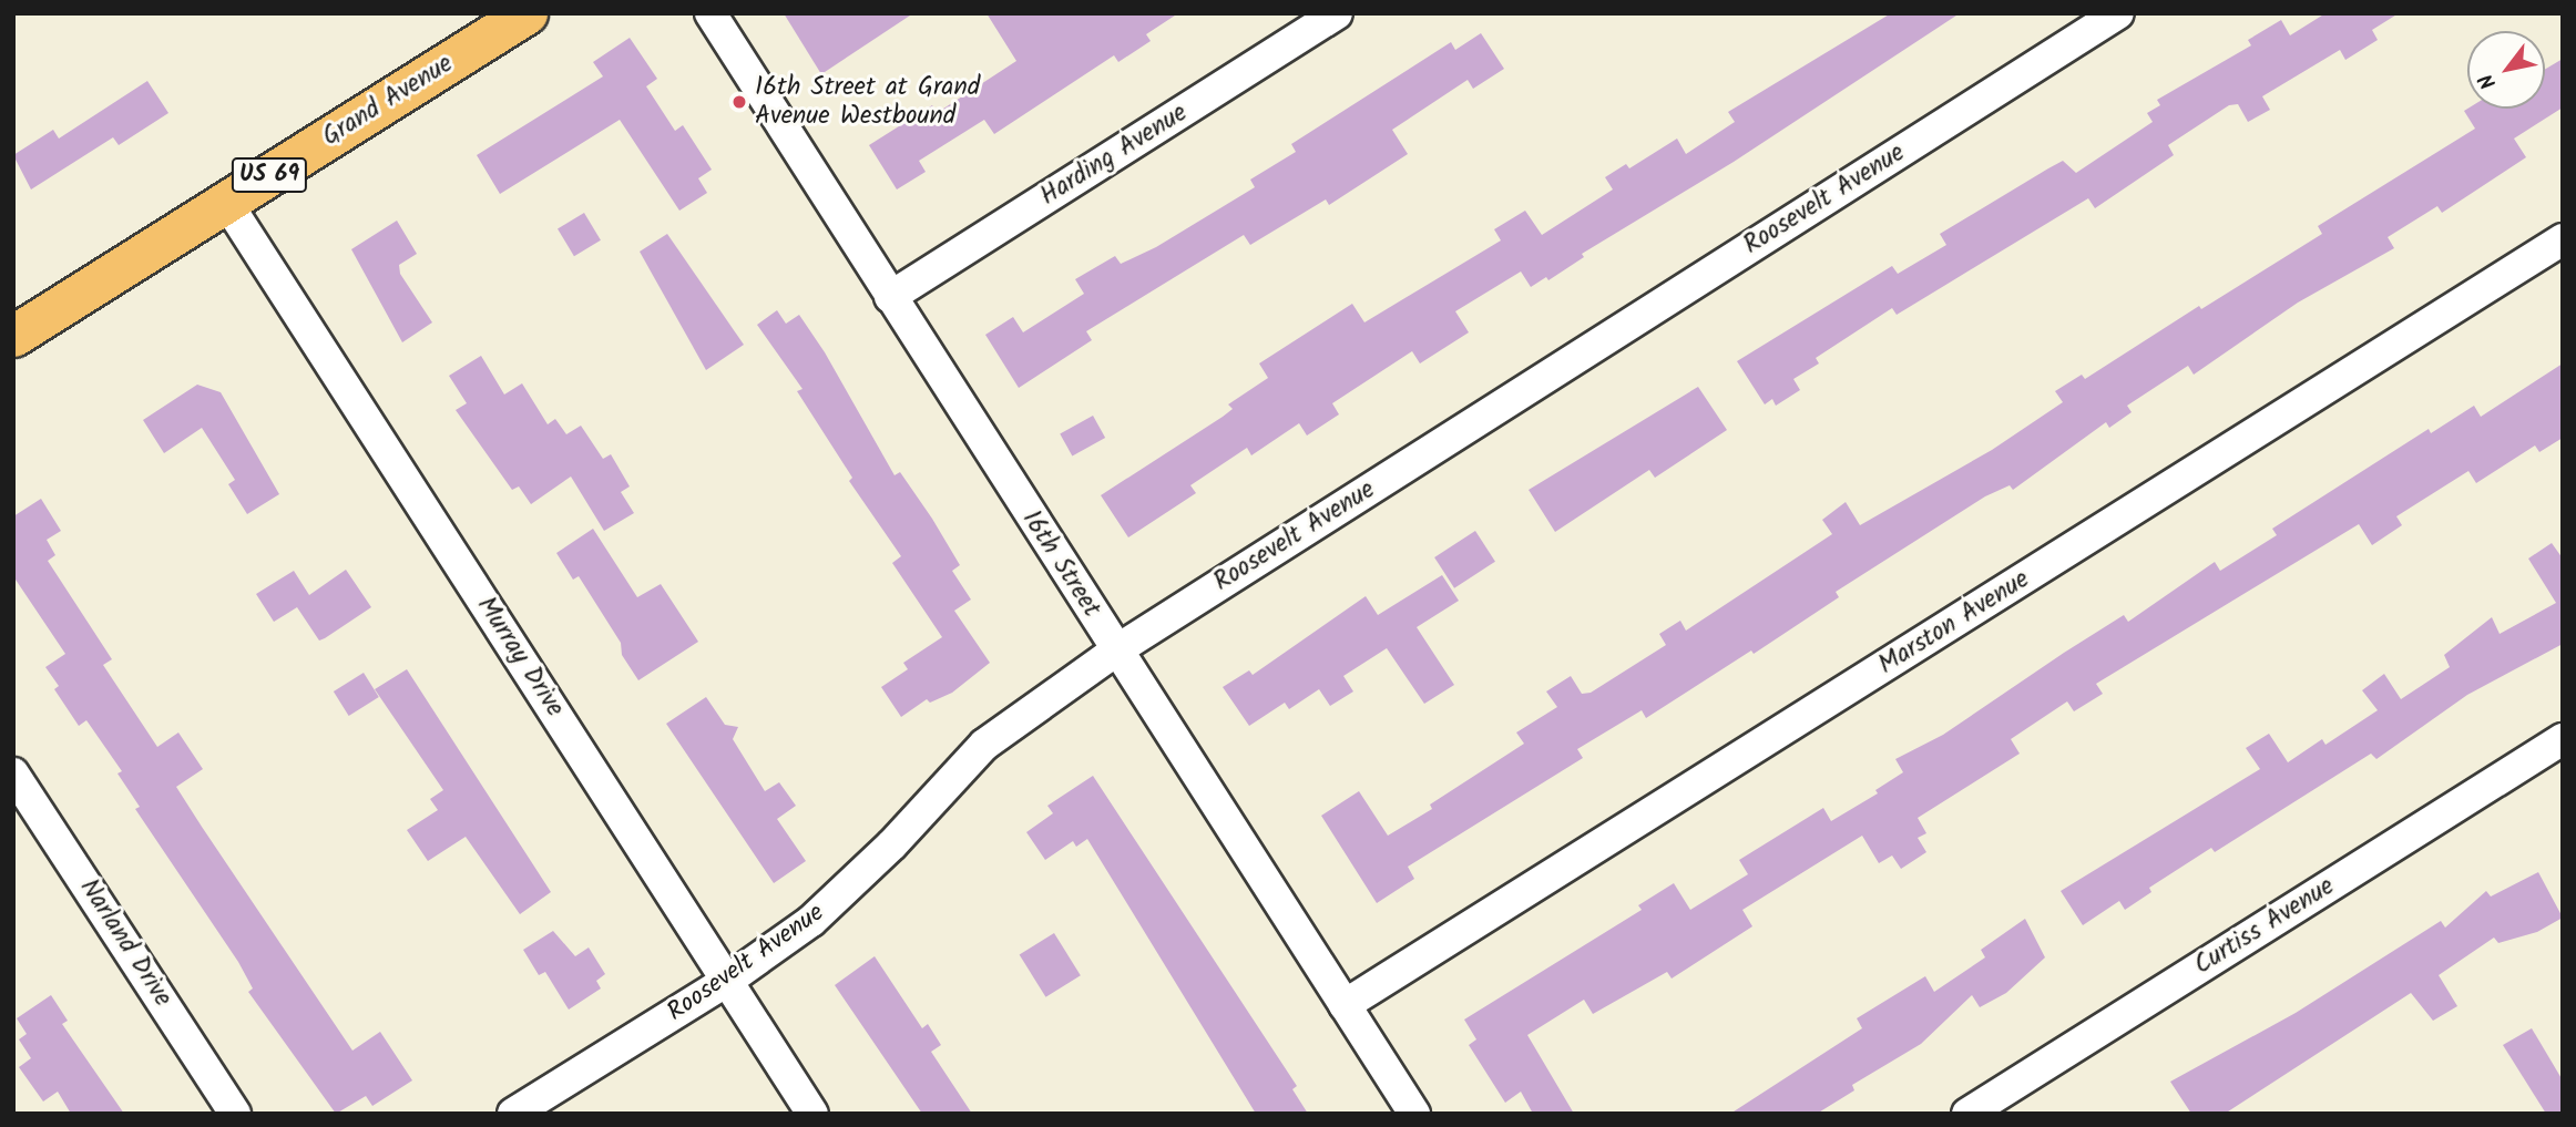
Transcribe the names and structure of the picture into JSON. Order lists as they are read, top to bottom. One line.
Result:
{"streets":{"main road":["Grand Avenue","US 69"],"street":["Harding Avenue","Roosevelt Avenue","16th Street","Marston Avenue","Murray Drive","Curtiss Avenue","Narland Drive"]},"crossings":[["Grand Avenue","Murray Drive"],["Harding Avenue","16th Street"],["Roosevelt Avenue","16th Street"],["Roosevelt Avenue","Murray Drive"],["16th Street","Marston Avenue"]],"places":["16th Street at Grand Avenue Westbound"],"north":"bottom left"}
